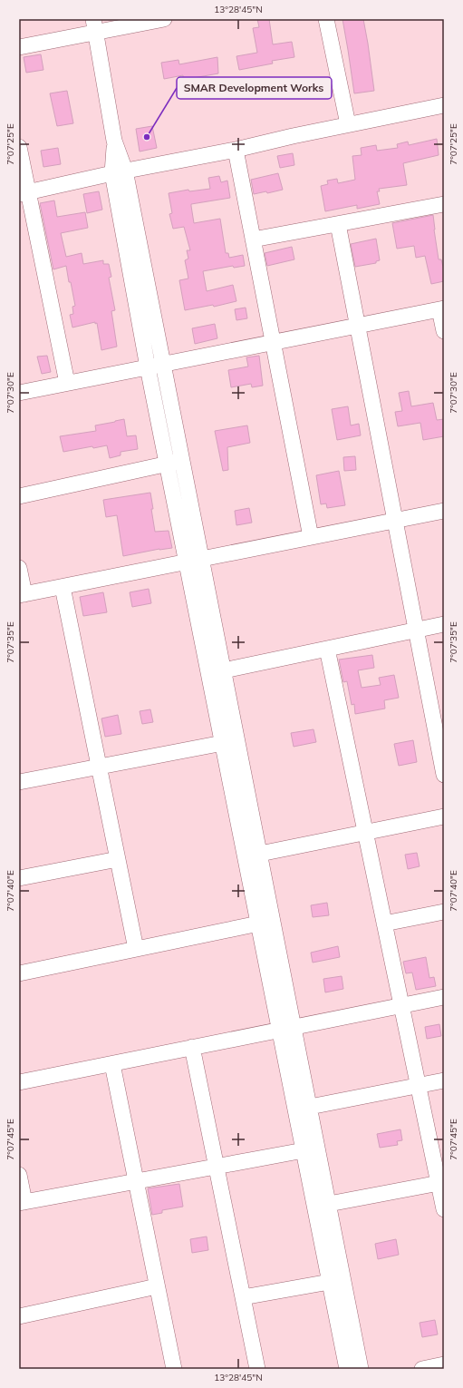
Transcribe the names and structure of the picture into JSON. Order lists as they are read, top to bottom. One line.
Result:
{"places":["SMAR Development Works"],"coordinates":["13°28'45\"N","7°07'25\"E","7°07'30\"E","7°07'35\"E","7°07'40\"E","7°07'45\"E"]}
